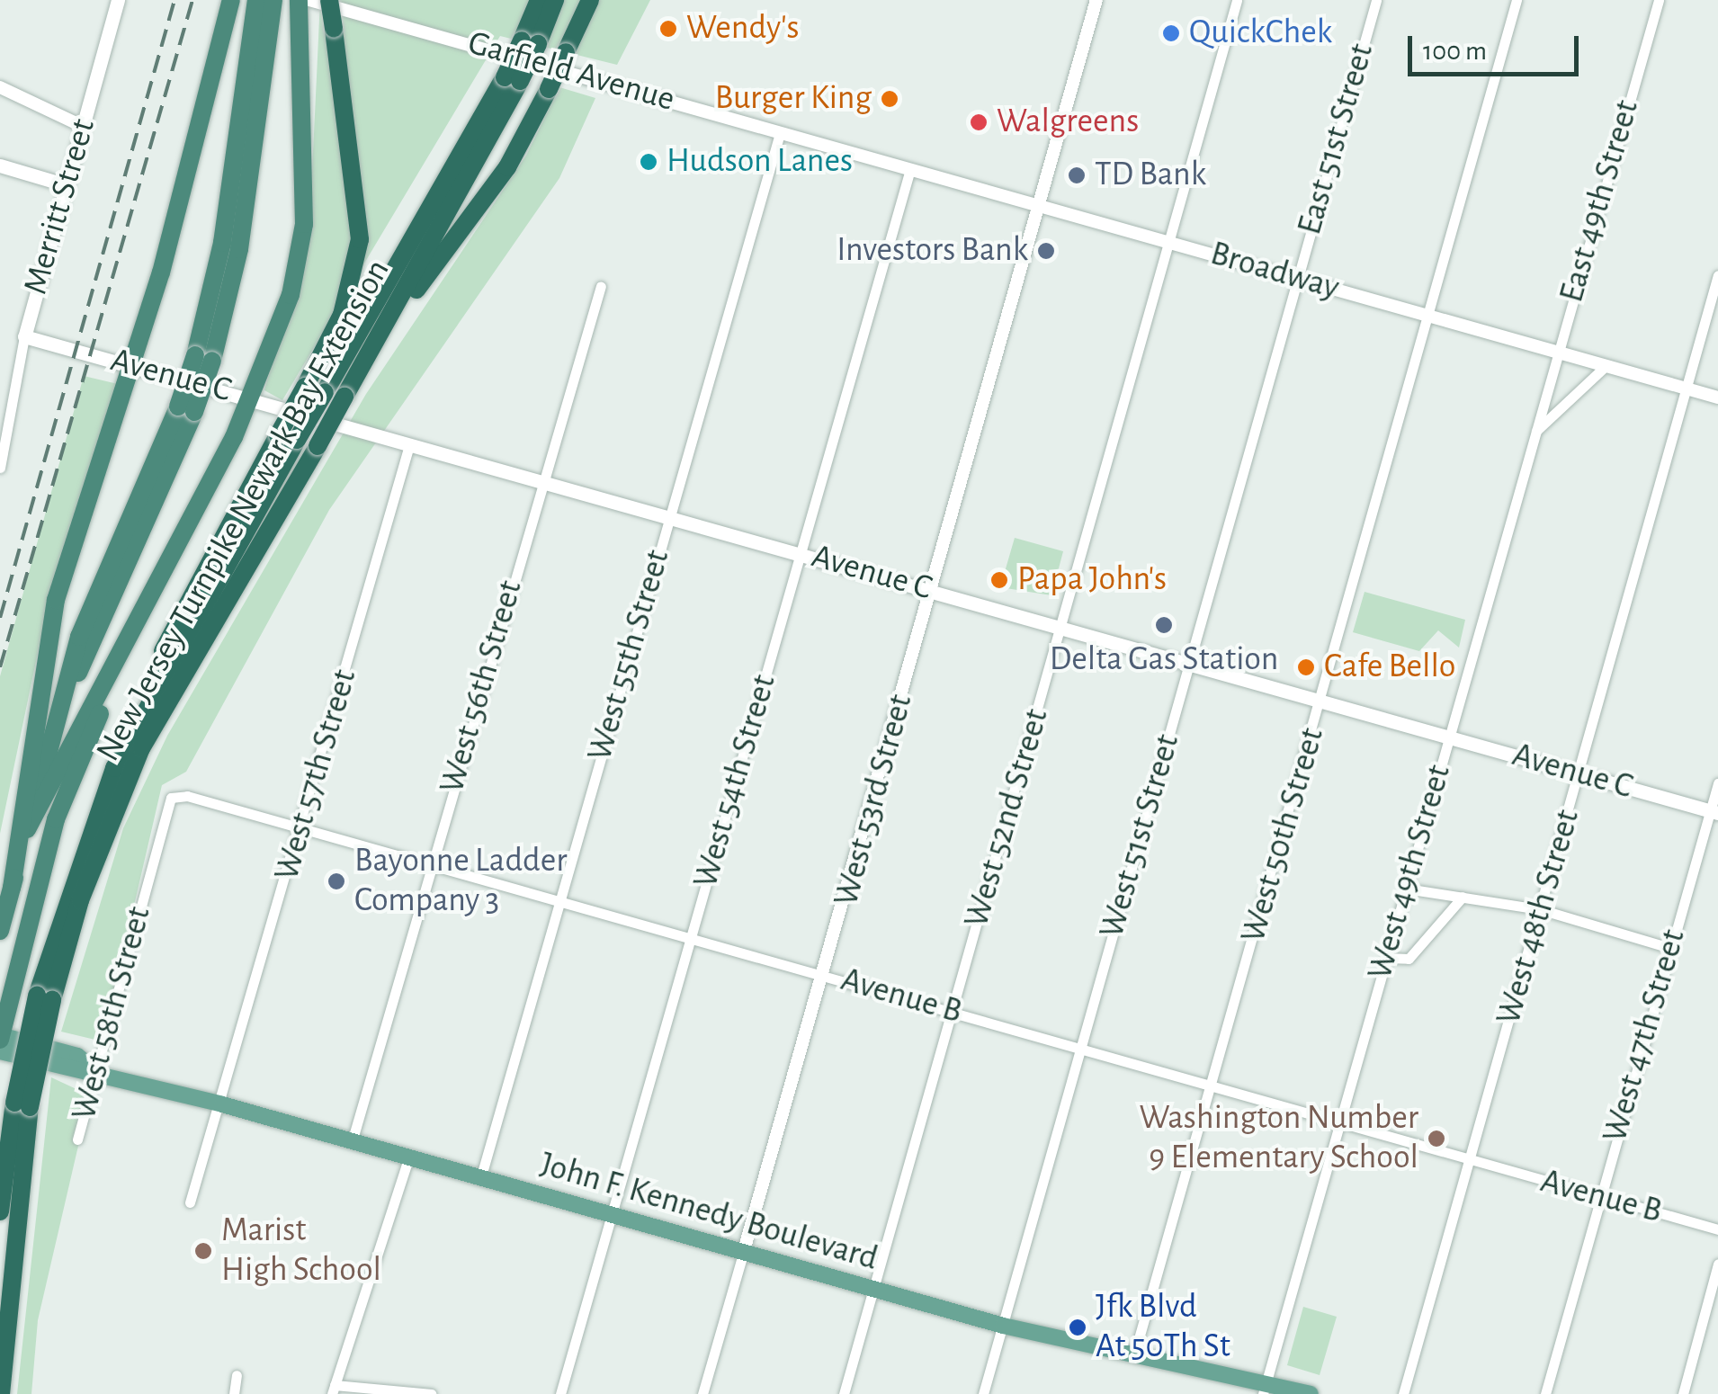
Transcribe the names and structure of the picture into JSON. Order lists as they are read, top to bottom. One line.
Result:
{"streets":{"highway":["New Jersey Turnpike Newark Bay Extension"],"main road":["Merritt Street","Avenue C","John F. Kennedy Boulevard"],"street":["Garfield Avenue","East 51st Street","East 49th Street","Broadway","West 55th Street","West 56th Street","West 57th Street","West 54th Street","West 53rd Street","West 52nd Street","West 50th Street","West 51st Street","West 49th Street","West 48th Street","Avenue B","West 58th Street","West 47th Street"]},"crossings":[["Garfield Avenue","Broadway"],["Garfield Avenue","West 55th Street"],["East 51st Street","Broadway"],["East 51st Street","West 51st Street"],["East 49th Street","Broadway"],["East 49th Street","West 49th Street"],["Merritt Street","Avenue C"],["Broadway","West 54th Street"],["Broadway","West 53rd Street"],["Broadway","West 52nd Street"],["Broadway","West 50th Street"],["Broadway","West 51st Street"],["Broadway","West 49th Street"],["Broadway","West 48th Street"],["Avenue C","West 55th Street"],["Avenue C","West 56th Street"],["Avenue C","West 57th Street"],["Avenue C","West 54th Street"],["Avenue C","West 53rd Street"],["Avenue C","West 52nd Street"],["Avenue C","West 50th Street"],["Avenue C","West 51st Street"],["Avenue C","West 49th Street"],["Avenue C","West 48th Street"],["Avenue C","West 47th Street"],["West 55th Street","Avenue B"],["West 55th Street","John F. Kennedy Boulevard"],["West 56th Street","Avenue B"],["West 56th Street","John F. Kennedy Boulevard"],["West 57th Street","Avenue B"],["West 57th Street","John F. Kennedy Boulevard"],["West 54th Street","Avenue B"],["West 54th Street","John F. Kennedy Boulevard"],["West 53rd Street","Avenue B"],["West 53rd Street","John F. Kennedy Boulevard"],["West 52nd Street","Avenue B"],["West 52nd Street","John F. Kennedy Boulevard"],["West 50th Street","Avenue B"],["West 50th Street","John F. Kennedy Boulevard"],["West 51st Street","Avenue B"],["West 51st Street","John F. Kennedy Boulevard"],["West 49th Street","Avenue B"],["West 49th Street","John F. Kennedy Boulevard"],["West 48th Street","Avenue B"],["Avenue B","West 58th Street"],["Avenue B","West 47th Street"],["West 58th Street","John F. Kennedy Boulevard"]],"places":["Wendy's","QuickChek","Burger King","Walgreens","Hudson Lanes","TD Bank","Investors Bank","Papa John's","Delta Gas Station","Cafe Bello","Bayonne Ladder Company 3","Washington Number 9 Elementary School","Marist High School","Jfk Blvd At 50Th St"],"scale_bar":"100 m"}
